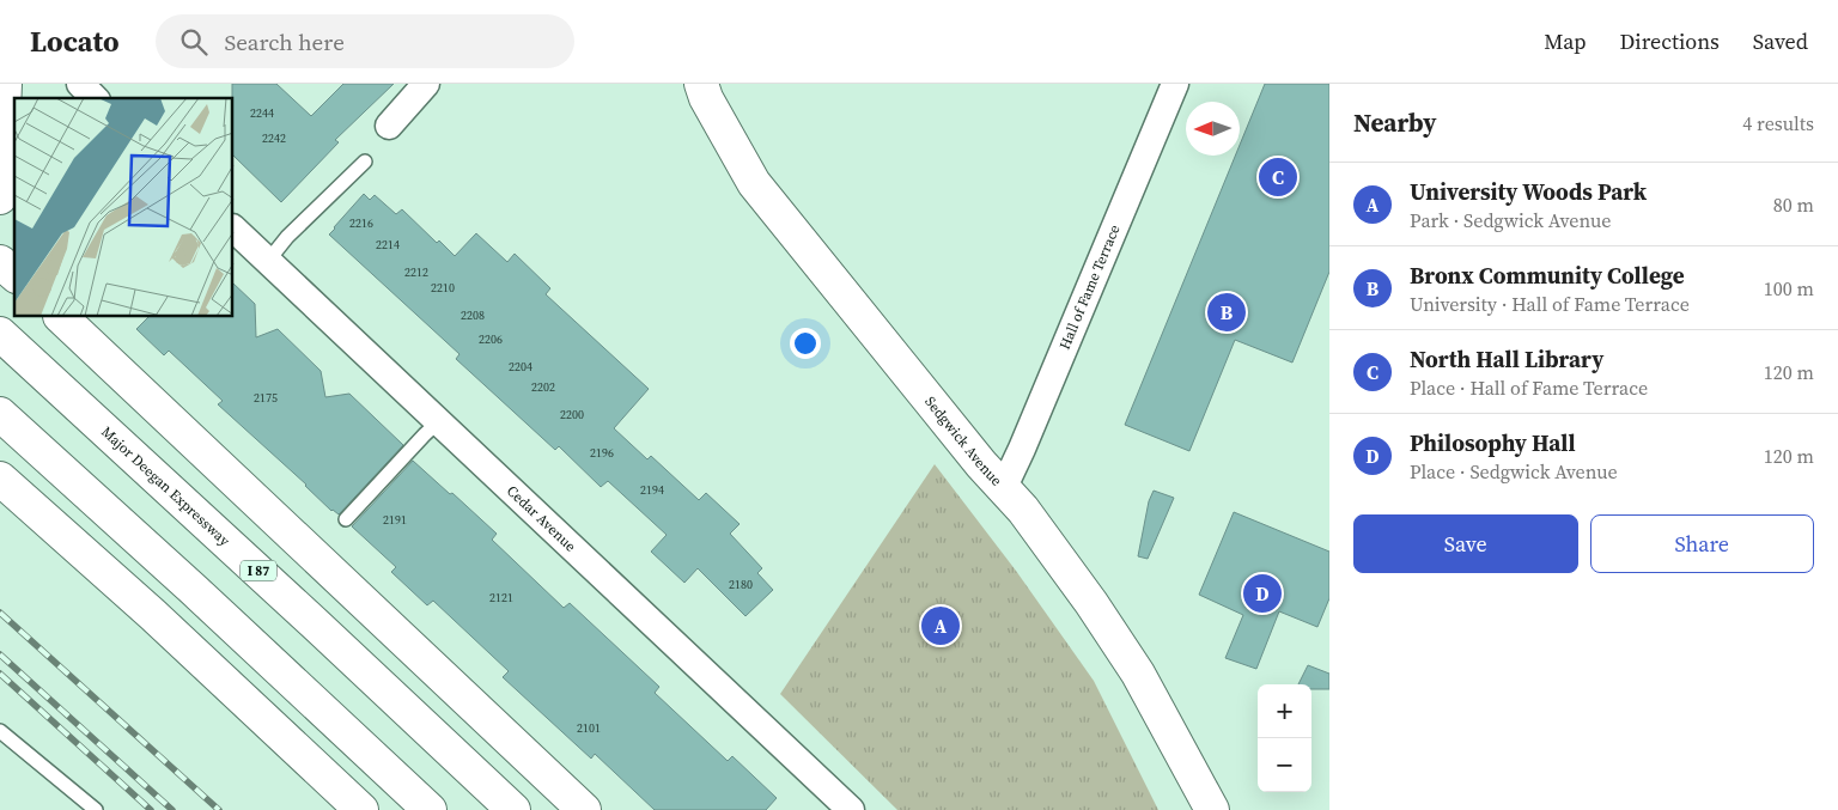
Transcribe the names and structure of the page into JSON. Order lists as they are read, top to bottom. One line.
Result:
{"streets":{"main road":["Sedgwick Avenue","Major Deegan Expressway","I 87"],"street":["Hall of Fame Terrace","Cedar Avenue"]},"crossings":[["Hall of Fame Terrace","Sedgwick Avenue"]],"house_numbers":["2244","2242","2216","2214","2212","2210","2208","2206","2204","2202","2175","2200","2196","2194","2191","2180","2121","2101"],"north":"left","page":{"header":"Locato","search":"Search here","nav":["Map","Directions","Saved"],"heading":["Nearby","4 results"],"pins":["C","B","D","A"],"list":[{"mark":"A","name":"University Woods Park","note":"Park · Sedgwick Avenue","value":"80 m"},{"mark":"B","name":"Bronx Community College","note":"University · Hall of Fame Terrace","value":"100 m"},{"mark":"C","name":"North Hall Library","note":"Place · Hall of Fame Terrace","value":"120 m"},{"mark":"D","name":"Philosophy Hall","note":"Place · Sedgwick Avenue","value":"120 m"}],"buttons":["Save","Share"],"map_buttons":["+","−"]}}
